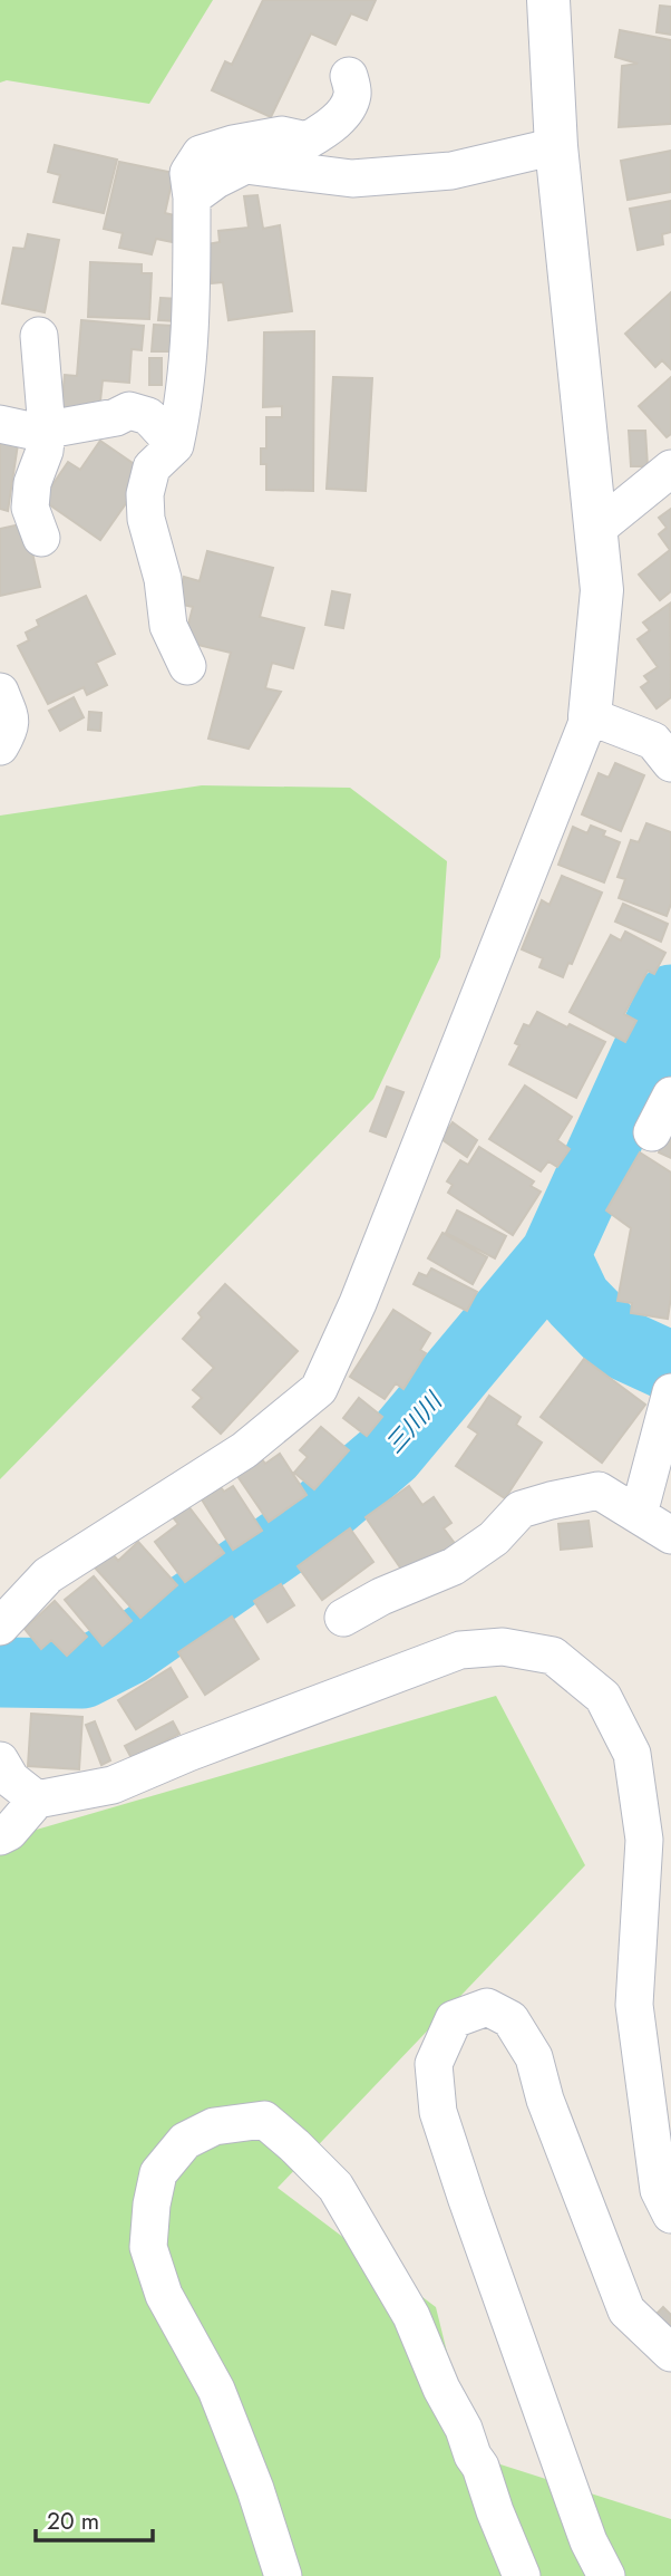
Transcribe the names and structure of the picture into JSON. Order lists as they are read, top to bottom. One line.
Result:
{"water":["三川川"],"scale_bar":"20 m"}
